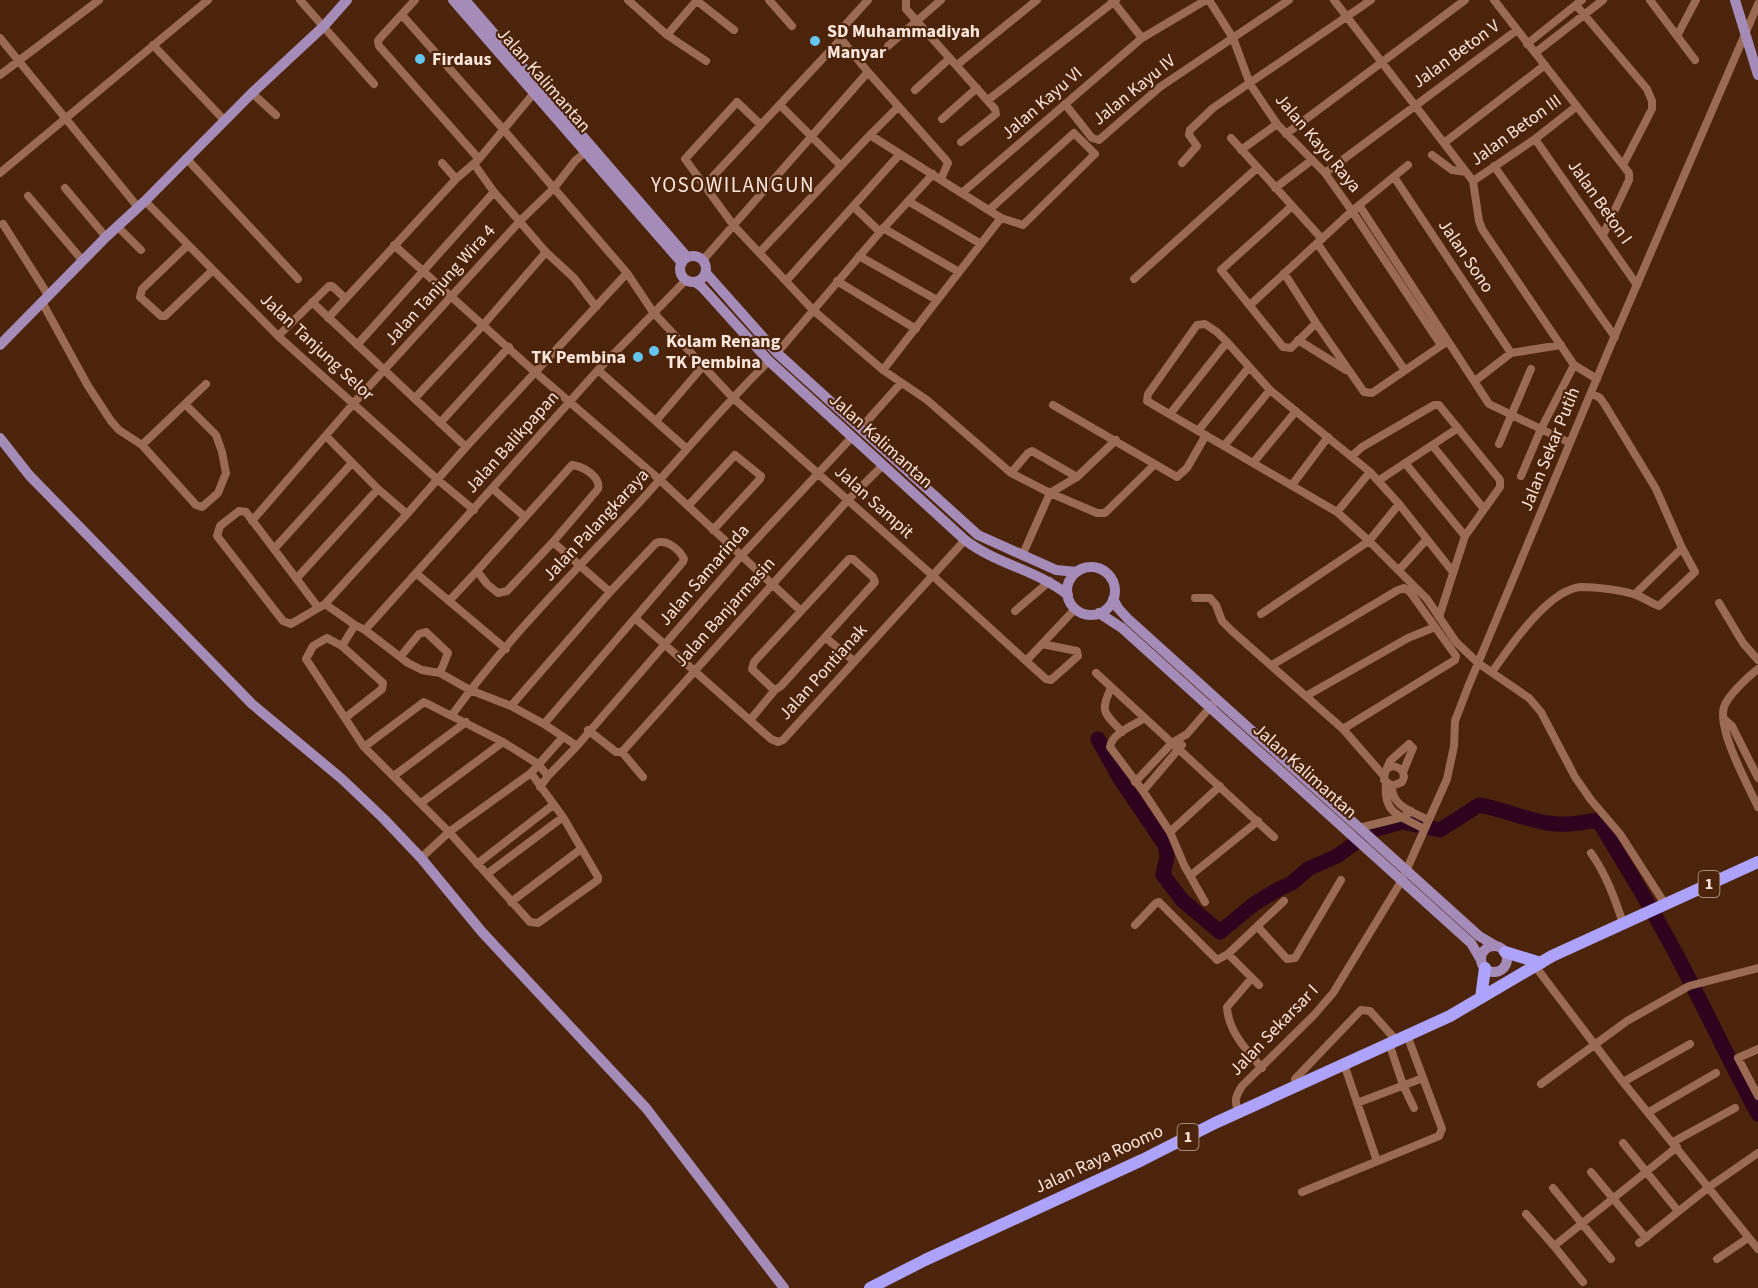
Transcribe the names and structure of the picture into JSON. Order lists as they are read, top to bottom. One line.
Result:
{"streets":{"highway":["1","Jalan Raya Roomo"],"main road":["Jalan Kalimantan"],"street":["Jalan Beton V","Jalan Kayu IV","Jalan Kayu VI","Jalan Beton III","Jalan Kayu Raya","Jalan Beton I","Jalan Sono","Jalan Tanjung Wira 4","Jalan Tanjung Selor","Jalan Balikpapan","Jalan Sekar Putih","Jalan Sampit","Jalan Palangkaraya","Jalan Samarinda","Jalan Banjarmasin","Jalan Pontianak","Jalan Sekarsar I"]},"crossings":[["Jalan Beton V","Jalan Kayu Raya"],["Jalan Kalimantan","Jalan Tanjung Wira 4"],["Jalan Kalimantan","Jalan Balikpapan"],["Jalan Kalimantan","Jalan Sekar Putih"],["Jalan Kalimantan","Jalan Palangkaraya"],["Jalan Kalimantan","Jalan Samarinda"],["Jalan Kalimantan","Jalan Banjarmasin"],["Jalan Kalimantan","Jalan Pontianak"],["Jalan Kalimantan","1"],["Jalan Kalimantan","Jalan Sekarsar I"],["Jalan Kalimantan","Jalan Raya Roomo"],["Jalan Kayu IV","Jalan Kayu VI"],["Jalan Kayu IV","Jalan Kayu Raya"],["Jalan Kayu VI","Jalan Kayu Raya"],["Jalan Beton III","Jalan Beton I"],["Jalan Beton I","Jalan Sekar Putih"],["Jalan Tanjung Wira 4","Jalan Tanjung Selor"],["Jalan Tanjung Wira 4","Jalan Sampit"],["Jalan Tanjung Selor","Jalan Balikpapan"],["Jalan Balikpapan","Jalan Sampit"],["Jalan Sekar Putih","Jalan Sekarsar I"],["Jalan Sampit","Jalan Palangkaraya"],["Jalan Sampit","Jalan Samarinda"],["Jalan Sampit","Jalan Banjarmasin"],["Jalan Sampit","Jalan Pontianak"],["Jalan Samarinda","Jalan Pontianak"],["Jalan Banjarmasin","Jalan Pontianak"],["1","Jalan Raya Roomo"],["Jalan Sekarsar I","Jalan Raya Roomo"]],"districts":["YOSOWILANGUN"],"places":["SD Muhammadiyah Manyar","Firdaus","Kolam Renang TK Pembina","TK Pembina"]}
